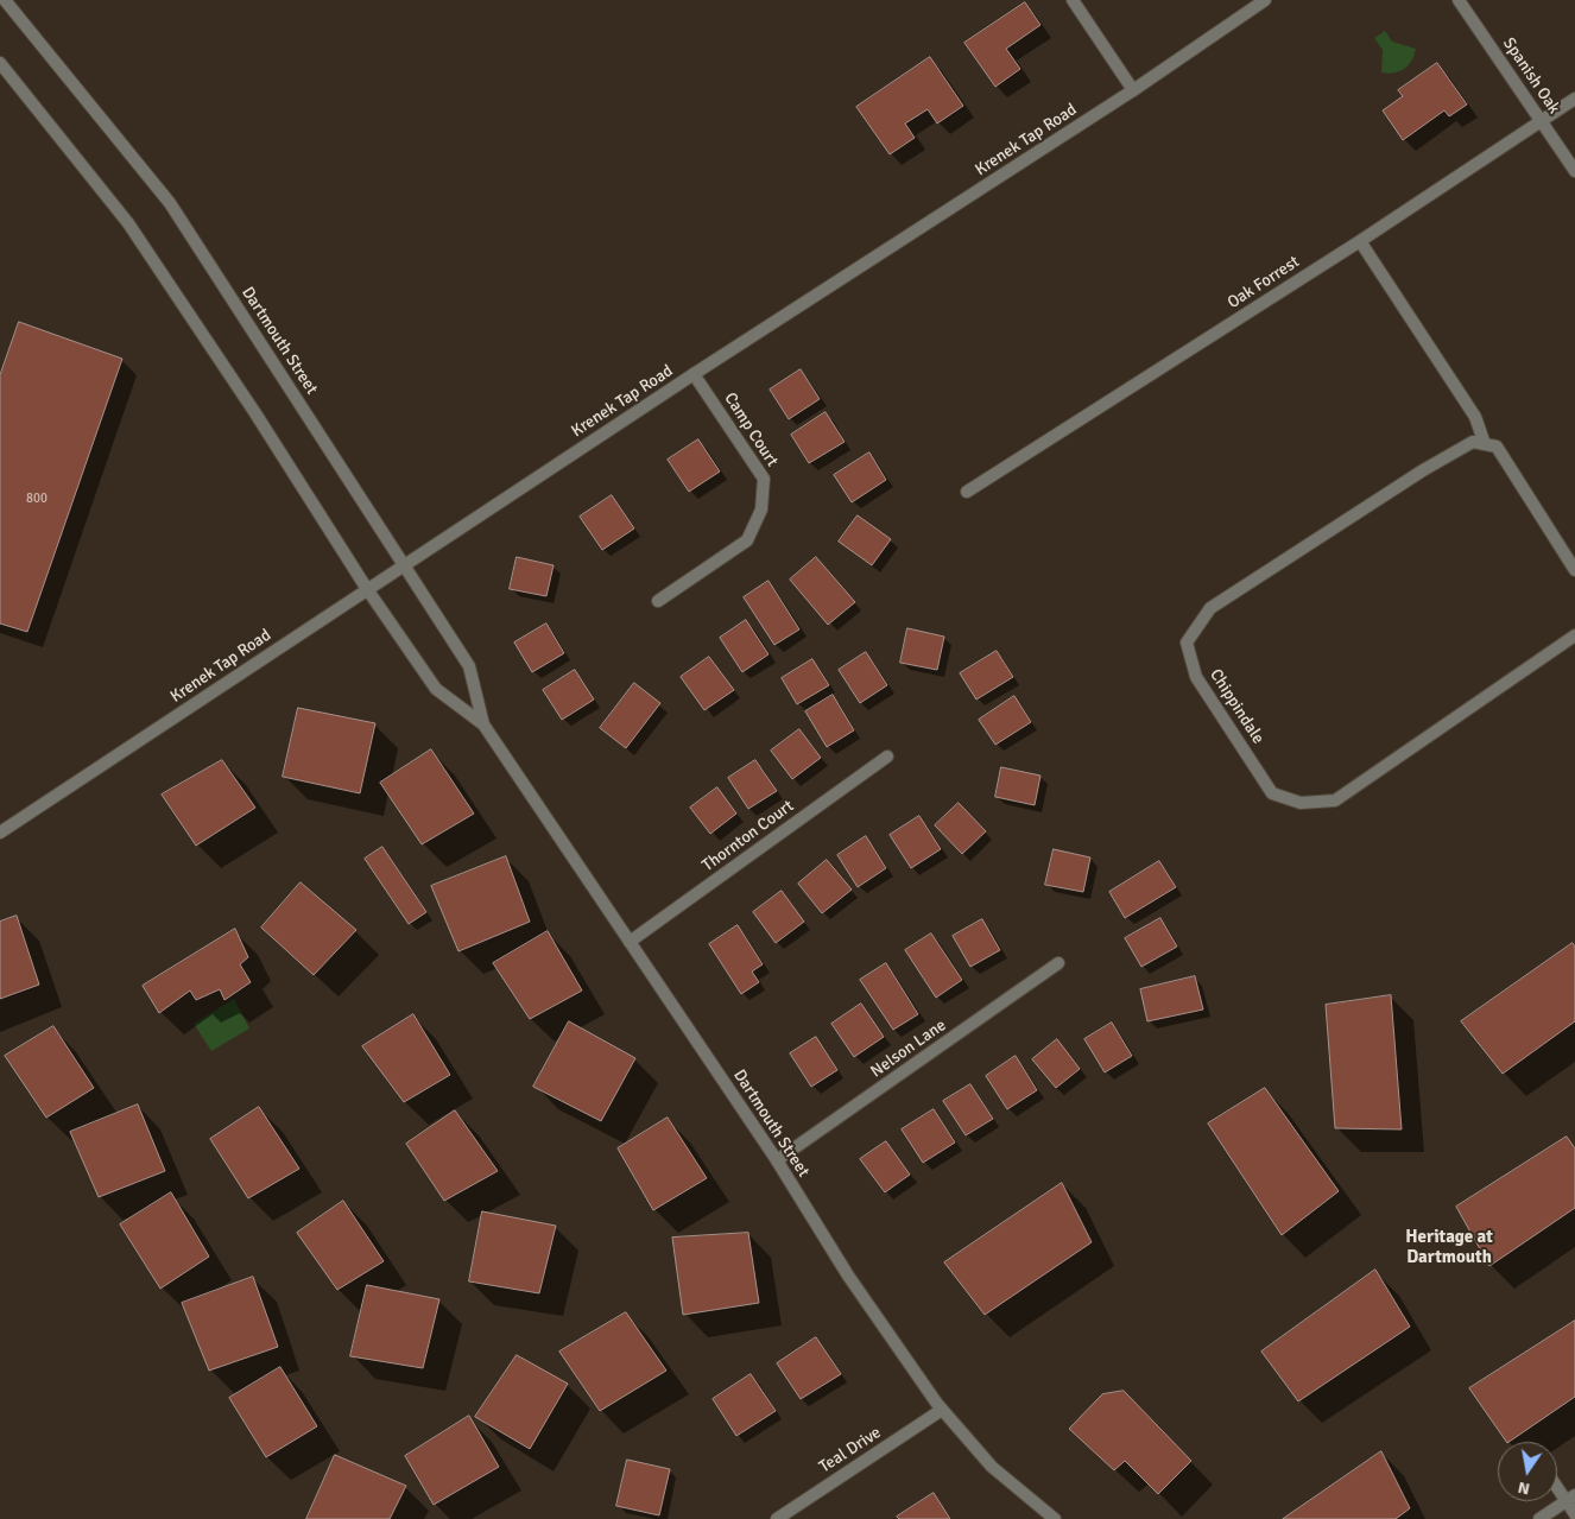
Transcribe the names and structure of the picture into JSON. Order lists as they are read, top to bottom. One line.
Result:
{"streets":{"street":["Spanish Oak","Krenek Tap Road","Oak Forrest","Dartmouth Street","Camp Court","Chippindale","Thornton Court","Nelson Lane","Teal Drive"]},"crossings":[["Spanish Oak","Oak Forrest"],["Krenek Tap Road","Dartmouth Street"],["Krenek Tap Road","Camp Court"],["Dartmouth Street","Thornton Court"],["Dartmouth Street","Nelson Lane"],["Dartmouth Street","Teal Drive"]],"districts":["Heritage at Dartmouth"],"house_numbers":["800"],"north":"bottom"}
